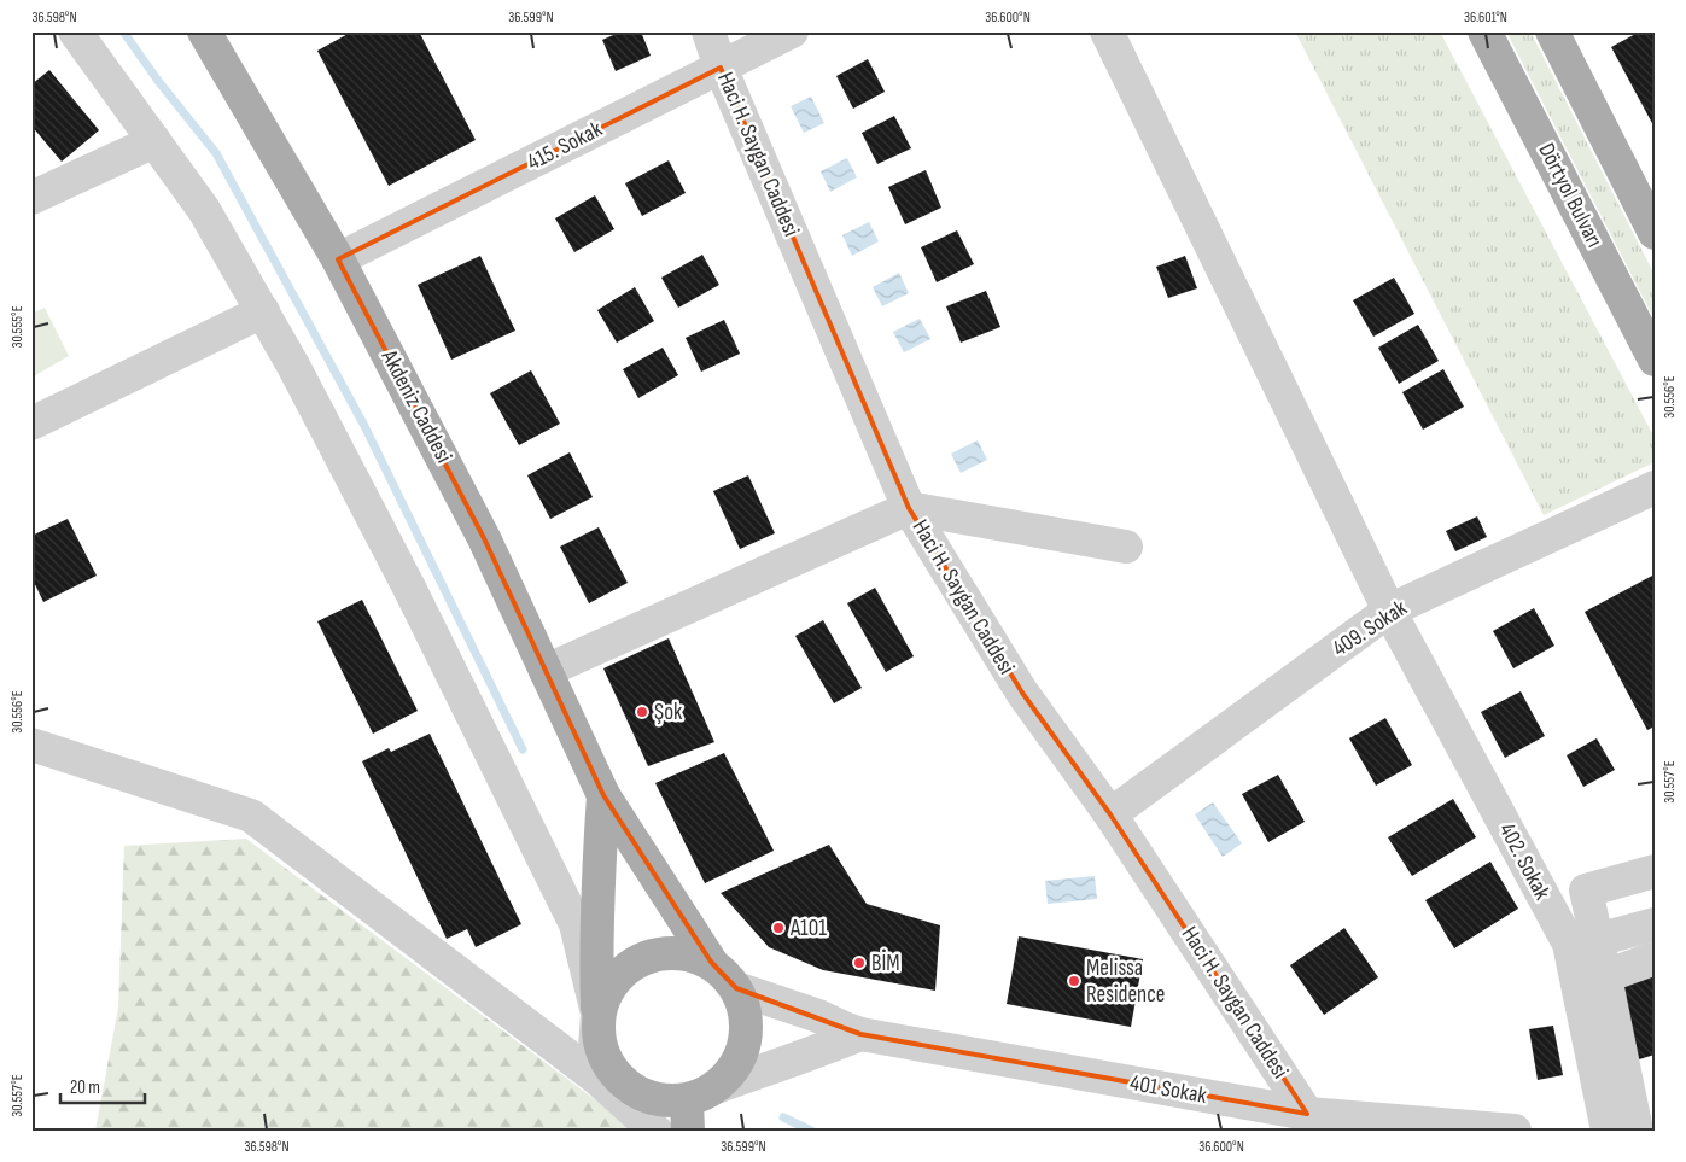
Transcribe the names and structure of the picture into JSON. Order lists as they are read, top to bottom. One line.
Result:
{"streets":{"main road":["Dörtyol Bulvarı","Akdeniz Caddesi"],"street":["415. Sokak","Haci H. Saygan Caddesi","409. Sokak","402. Sokak","401 Sokak"]},"crossings":[["415. Sokak","Haci H. Saygan Caddesi"],["415. Sokak","Akdeniz Caddesi"],["Haci H. Saygan Caddesi","409. Sokak"],["Haci H. Saygan Caddesi","401 Sokak"],["Akdeniz Caddesi","401 Sokak"],["409. Sokak","402. Sokak"]],"places":["Şok","A101","BİM","Melissa Residence"],"scale_bar":"20 m","coordinates":["36.598°N","36.599°N","36.600°N","36.601°N","30.555°E","30.556°E","30.557°E"]}
